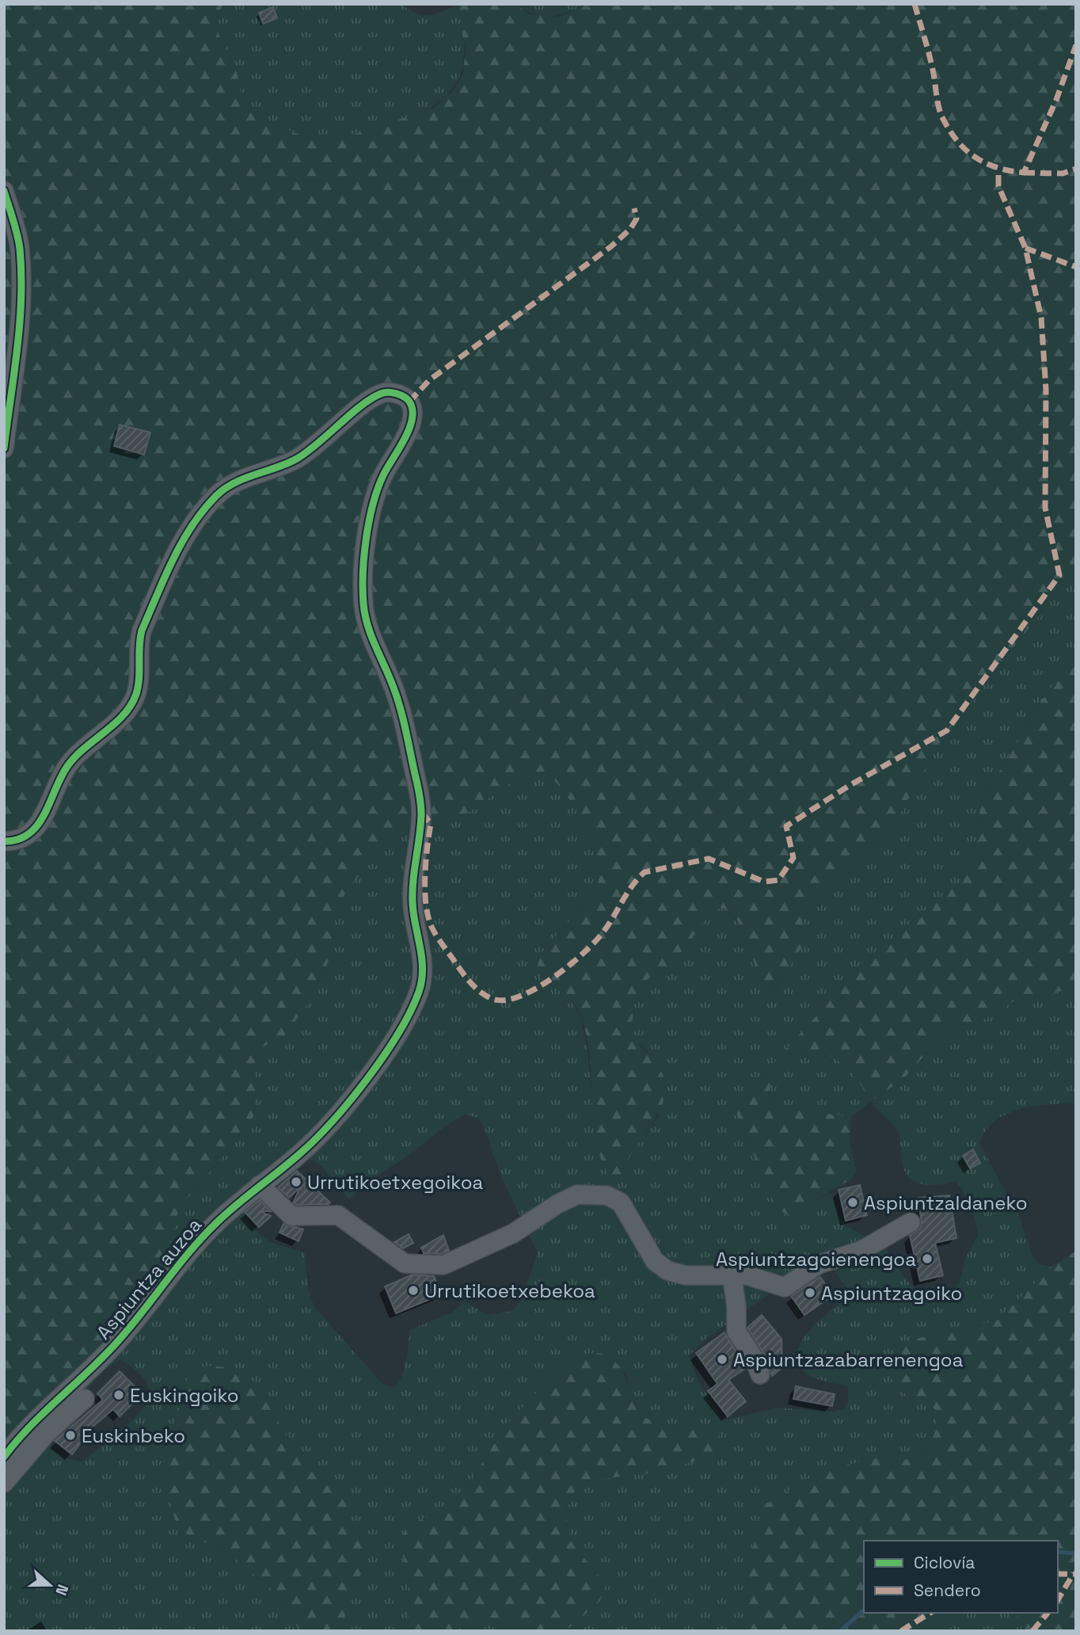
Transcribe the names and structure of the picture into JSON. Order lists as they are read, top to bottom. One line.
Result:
{"streets":{"street":["Aspiuntza auzoa"]},"places":["Urrutikoetxegoikoa","Aspiuntzaldaneko","Aspiuntzagoienengoa","Urrutikoetxebekoa","Aspiuntzagoiko","Aspiuntzazabarrenengoa","Euskingoiko","Euskinbeko"],"legend":["Ciclovía","Sendero"],"north":"right"}
